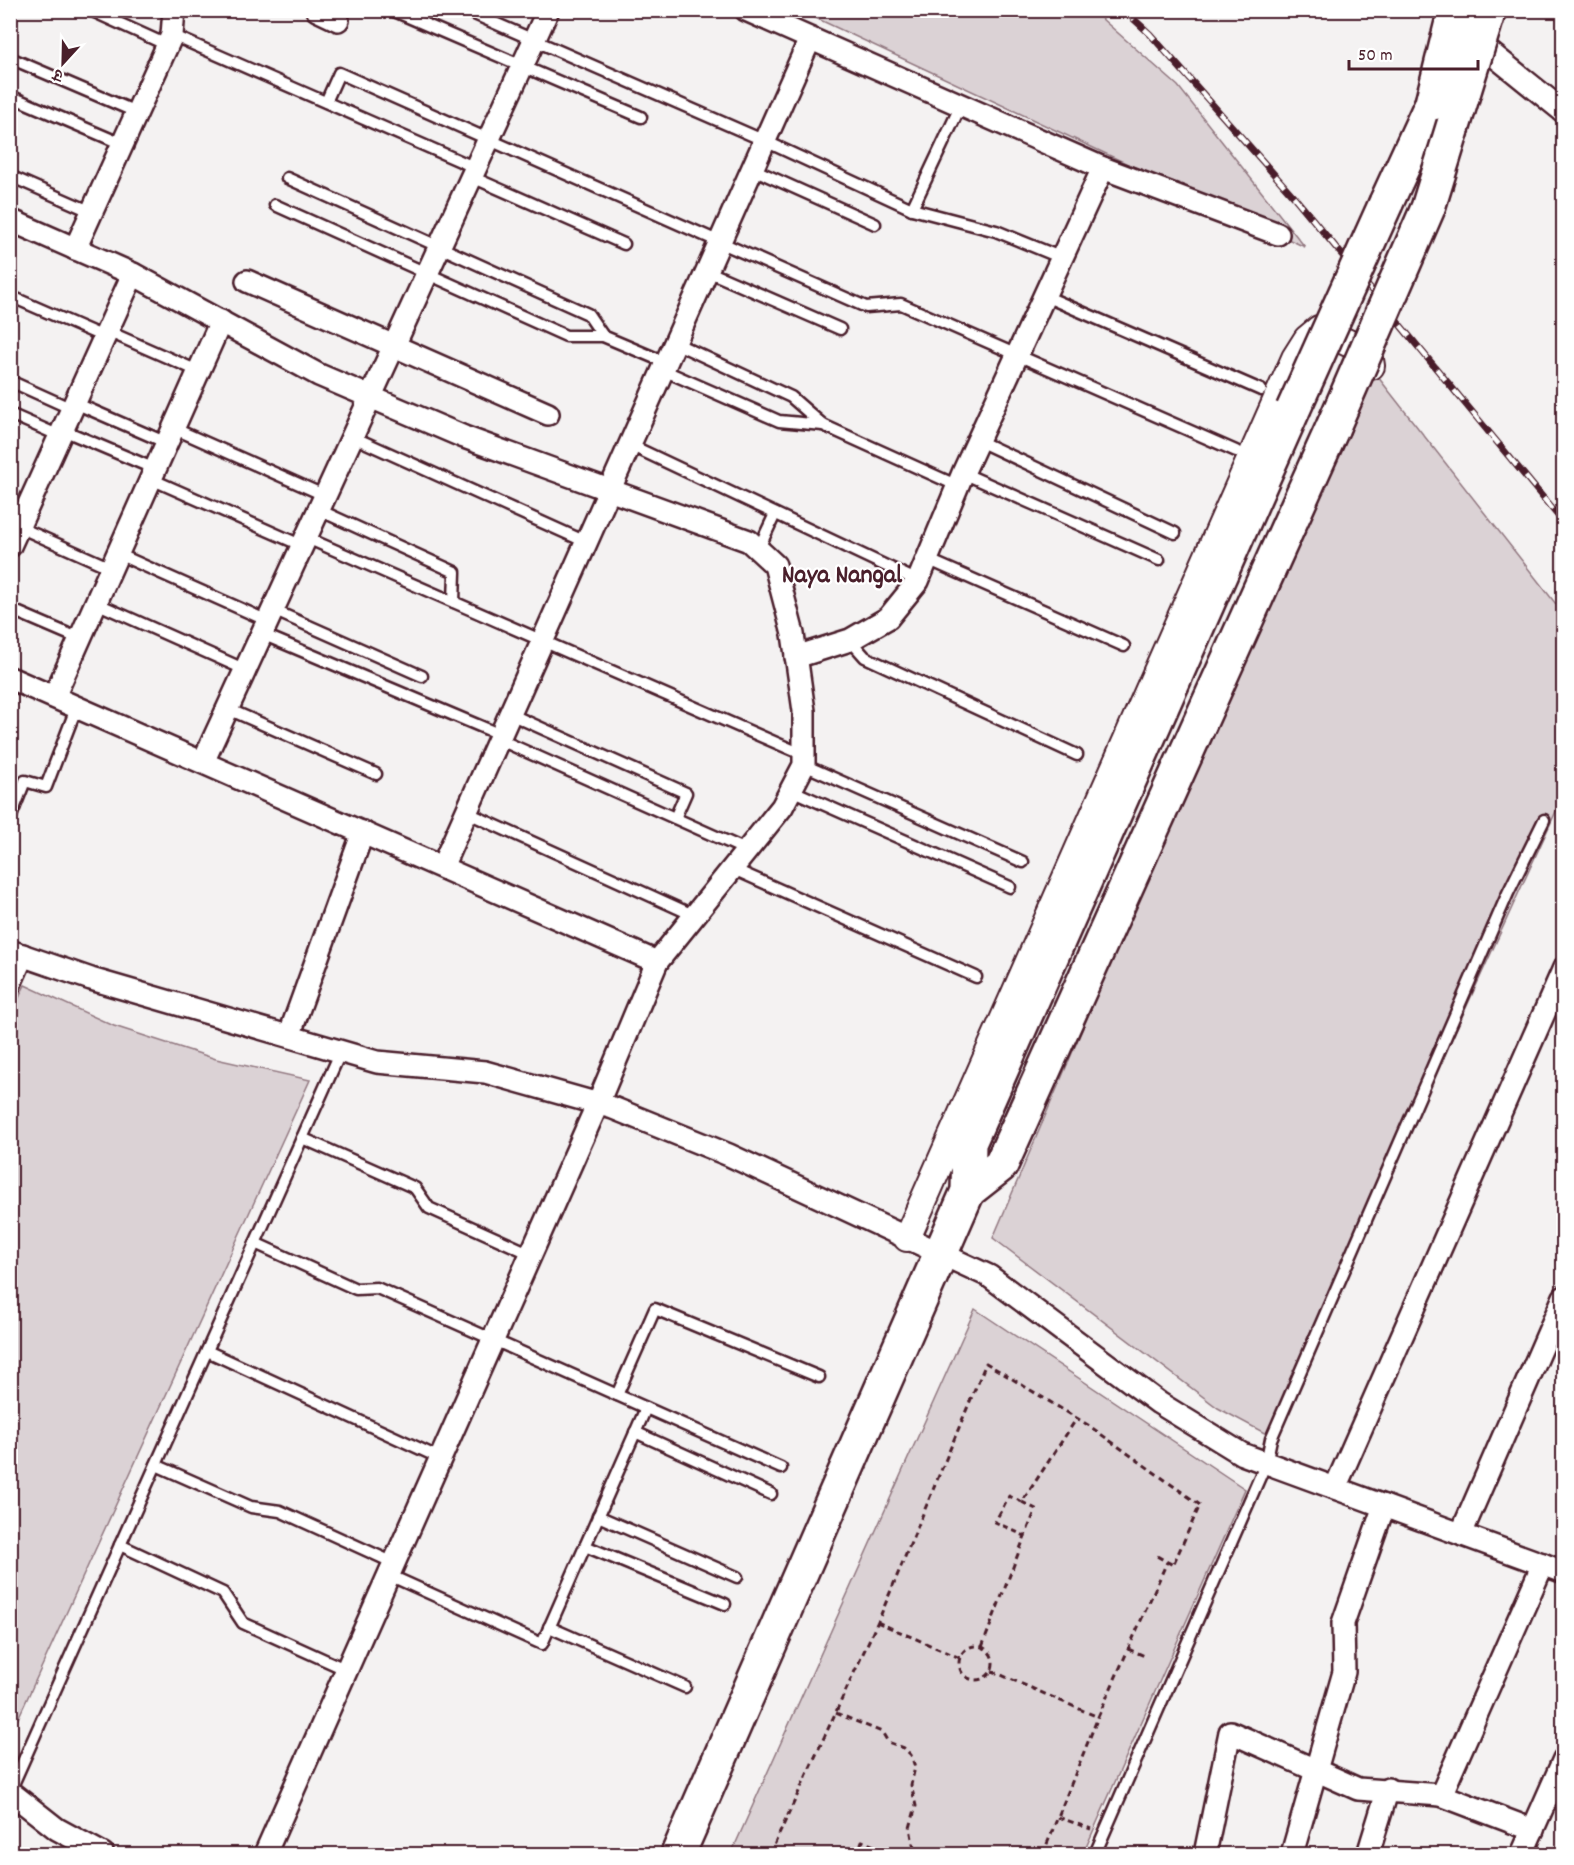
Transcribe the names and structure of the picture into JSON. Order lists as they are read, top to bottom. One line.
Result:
{"districts":["Naya Nangal"],"scale_bar":"50 m","north":"bottom"}
